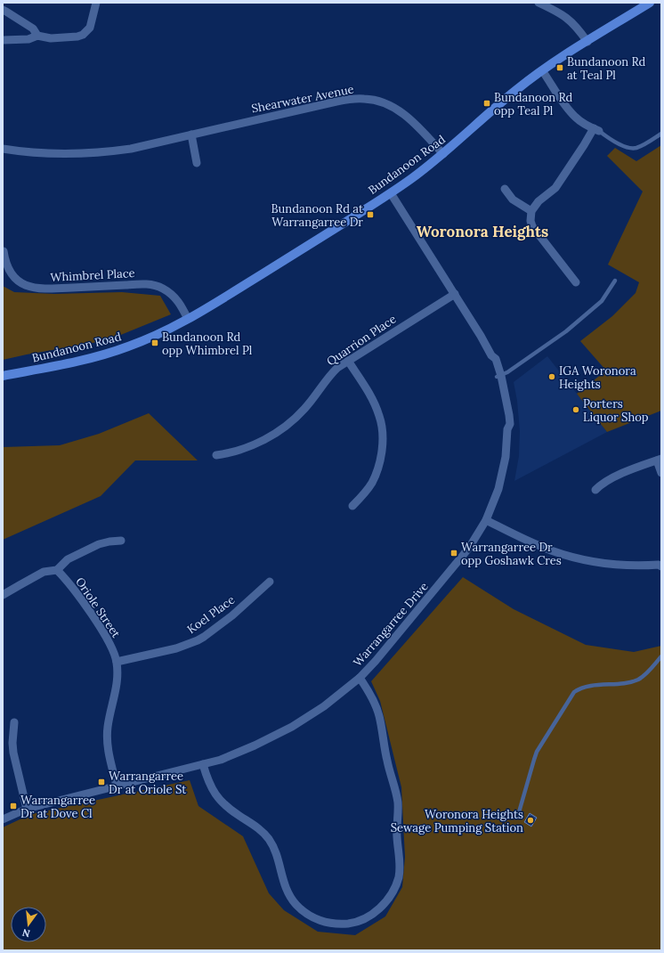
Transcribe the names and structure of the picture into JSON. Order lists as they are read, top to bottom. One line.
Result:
{"streets":{"street":["Shearwater Avenue","Bundanoon Road","Whimbrel Place","Quarrion Place","Oriole Street","Koel Place","Warrangarree Drive"]},"crossings":[["Shearwater Avenue","Bundanoon Road"],["Bundanoon Road","Whimbrel Place"],["Bundanoon Road","Warrangarree Drive"],["Quarrion Place","Warrangarree Drive"],["Oriole Street","Koel Place"],["Oriole Street","Warrangarree Drive"]],"districts":["Woronora Heights"],"places":{"transit":["Bundanoon Rd at Teal Pl","Bundanoon Rd opp Teal Pl","Bundanoon Rd at Warrangarree Dr","Bundanoon Rd opp Whimbrel Pl","Warrangarree Dr opp Goshawk Cres","Warrangarree Dr at Oriole St","Warrangarree Dr at Dove Cl"],"other":["IGA Woronora Heights","Porters Liquor Shop","Woronora Heights Sewage Pumping Station"]},"north":"bottom"}
